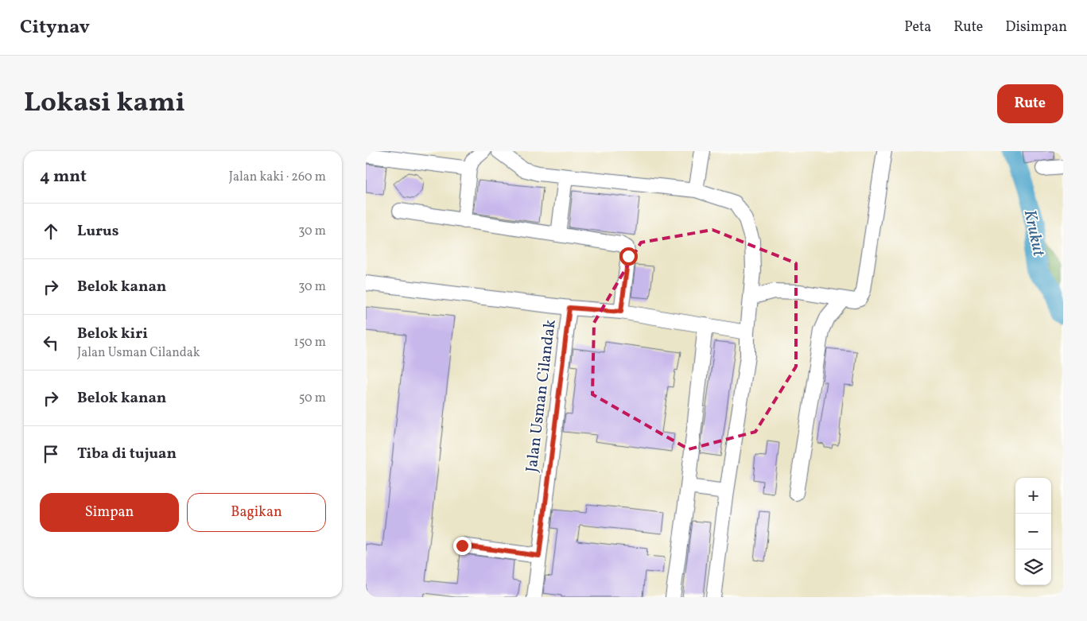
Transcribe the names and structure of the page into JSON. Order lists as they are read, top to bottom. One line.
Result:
{"streets":{"street":["Jalan Usman Cilandak"]},"water":["Krukut"],"page":{"header":"Citynav","nav":["Peta","Rute","Disimpan"],"title":"Lokasi kami","buttons":["Rute",["Simpan","Bagikan"]],"heading":["4 mnt","Jalan kaki · 260 m"],"list":[["Lurus","30 m"],["Belok kanan","30 m"],["Belok kiri","Jalan Usman Cilandak","150 m"],["Belok kanan","50 m"],"Tiba di tujuan"],"map_buttons":["+","−"]}}
